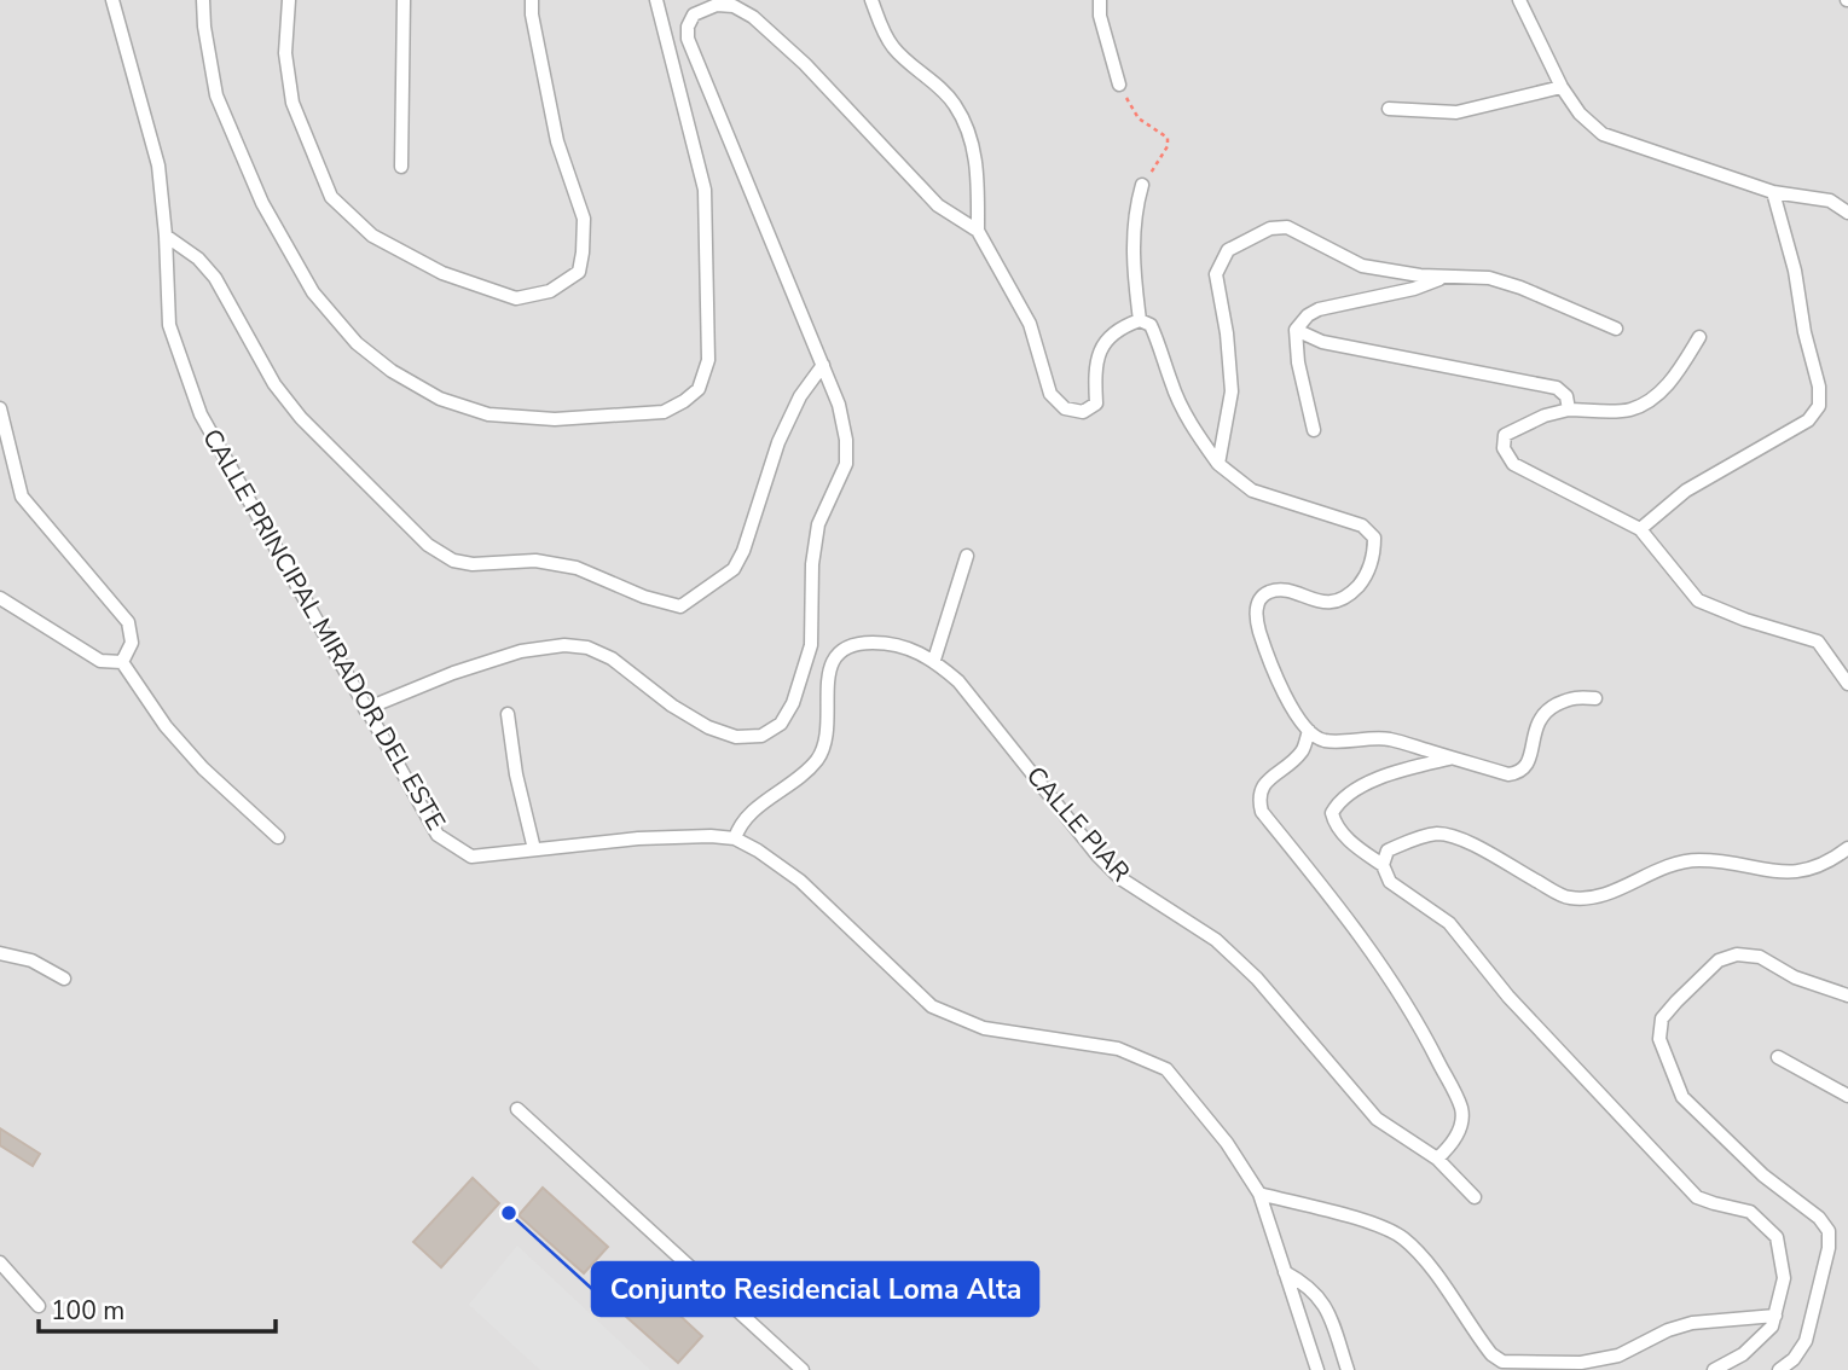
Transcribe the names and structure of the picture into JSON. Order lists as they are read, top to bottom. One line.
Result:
{"streets":{"street":["CALLE PRINCIPAL MIRADOR DEL ESTE","CALLE PIAR"]},"crossings":[["CALLE PRINCIPAL MIRADOR DEL ESTE","CALLE PIAR"]],"places":["Conjunto Residencial Loma Alta"],"scale_bar":"100 m"}
